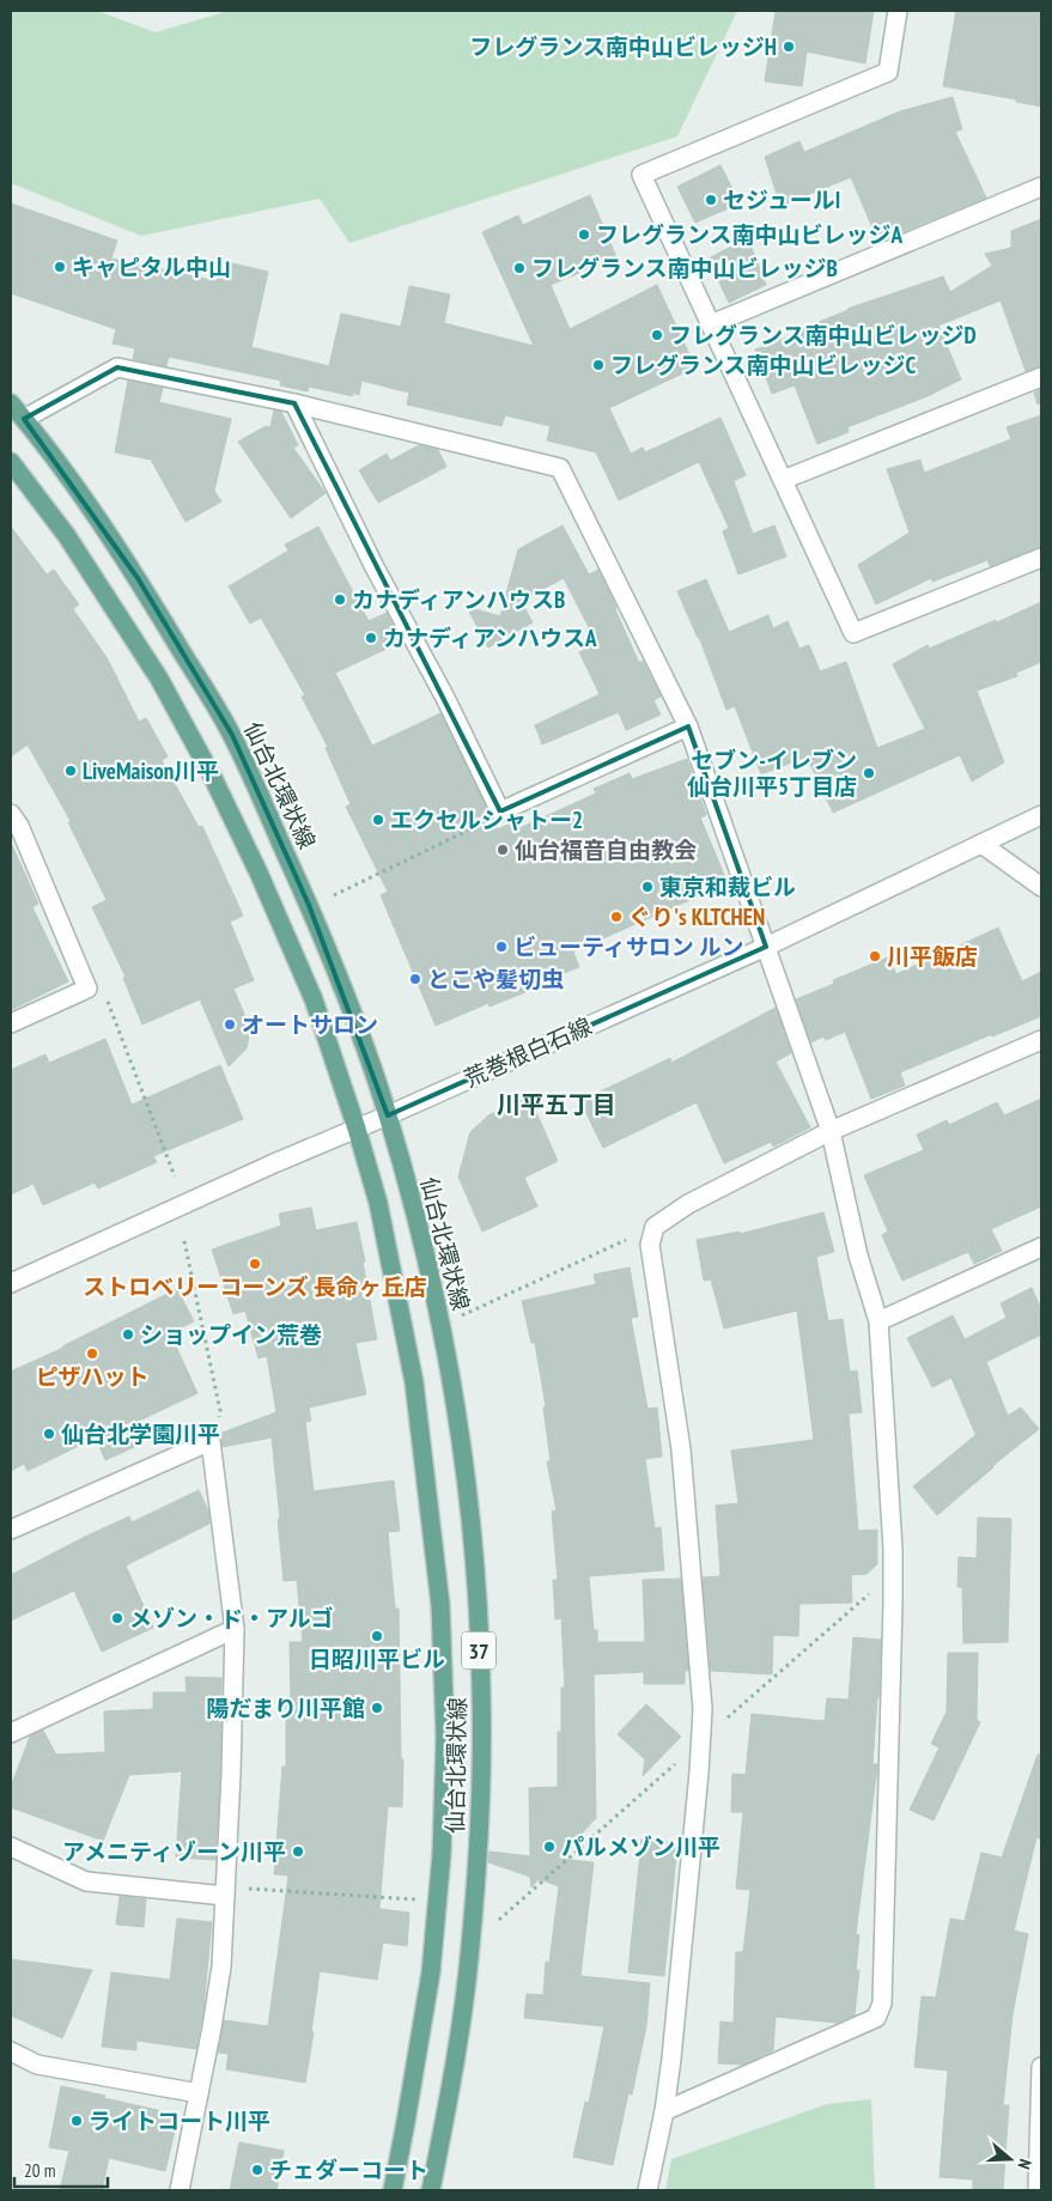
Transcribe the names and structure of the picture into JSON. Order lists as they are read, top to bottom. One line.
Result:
{"streets":{"main road":["仙台北環状線","37"],"street":["荒巻根白石線"]},"crossings":[["仙台北環状線","荒巻根白石線"]],"districts":["川平五丁目"],"places":["フレグランス南中山ビレッジH","セジュールI","フレグランス南中山ビレッジA","キャピタル中山","フレグランス南中山ビレッジB","フレグランス南中山ビレッジD","フレグランス南中山ビレッジC","カナディアンハウスB","カナディアンハウスA","LiveMaison川平","セブン-イレブン 仙台川平5丁目店","エクセルシャトー2","仙台福音自由教会","東京和裁ビル","ぐり's KLTCHEN","ビューティサロン ルン","川平飯店","とこや髪切虫","オートサロン","ストロベリーコーンズ 長命ヶ丘店","ショップイン荒巻","ピザハット","仙台北学園川平","メゾン・ド・アルゴ","日昭川平ビル","陽だまり川平館","パルメゾン川平","アメニティゾーン川平","ライトコート川平","チェダーコート"],"scale_bar":"20 m","north":"right"}
